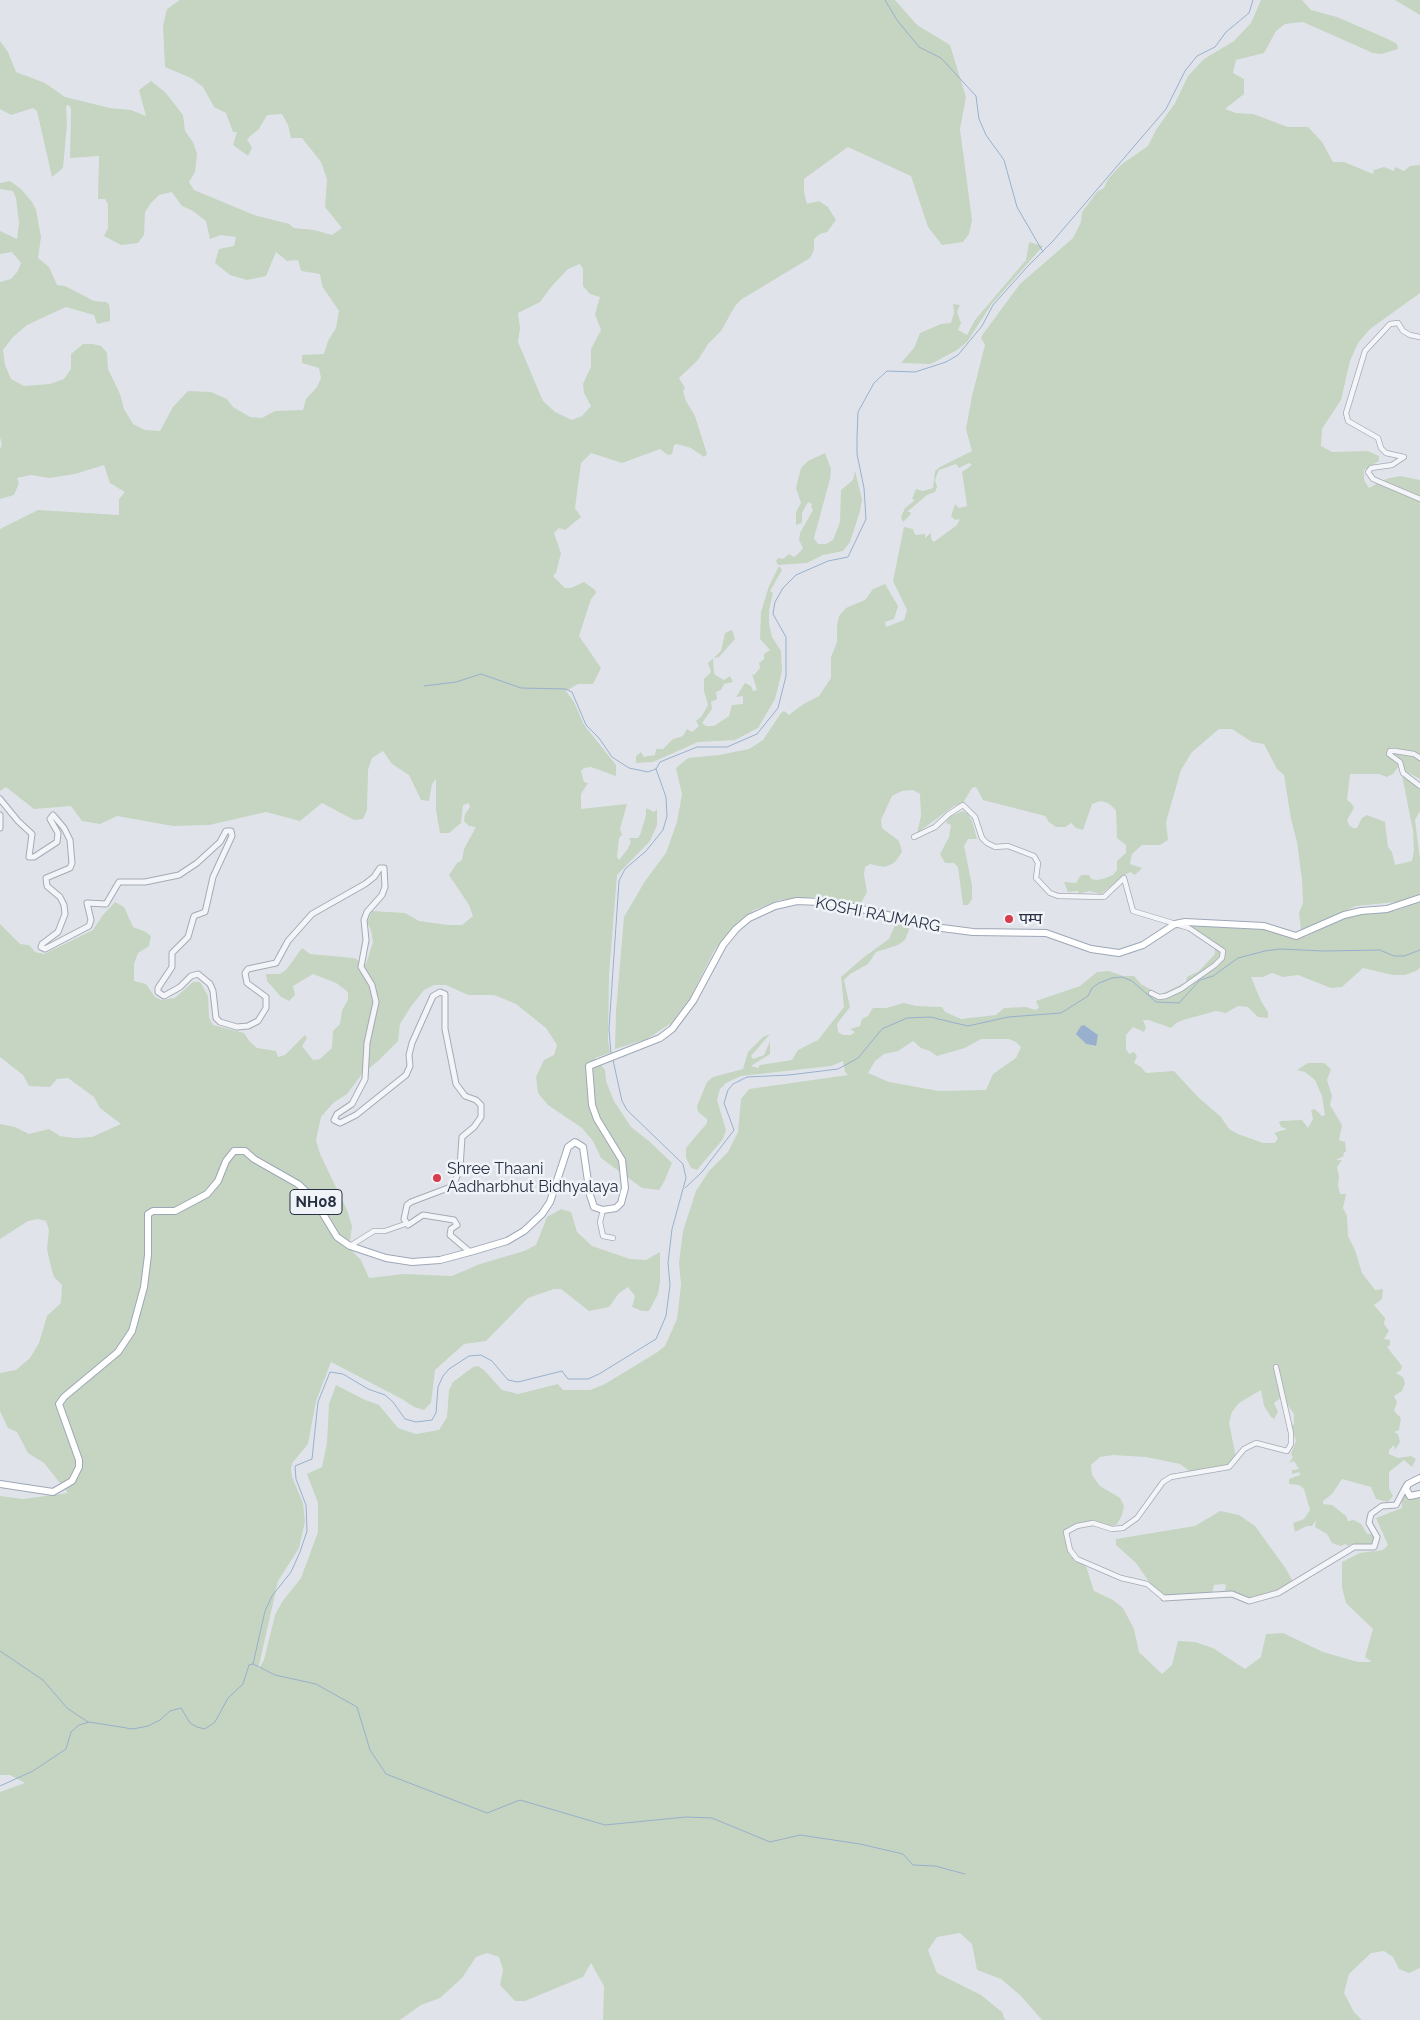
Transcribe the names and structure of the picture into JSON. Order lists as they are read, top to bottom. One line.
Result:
{"streets":{"main road":["KOSHI RAJMARG","NH08"]},"crossings":[["KOSHI RAJMARG","NH08"]],"places":["पम्प","Shree Thaani Aadharbhut Bidhyalaya"]}
